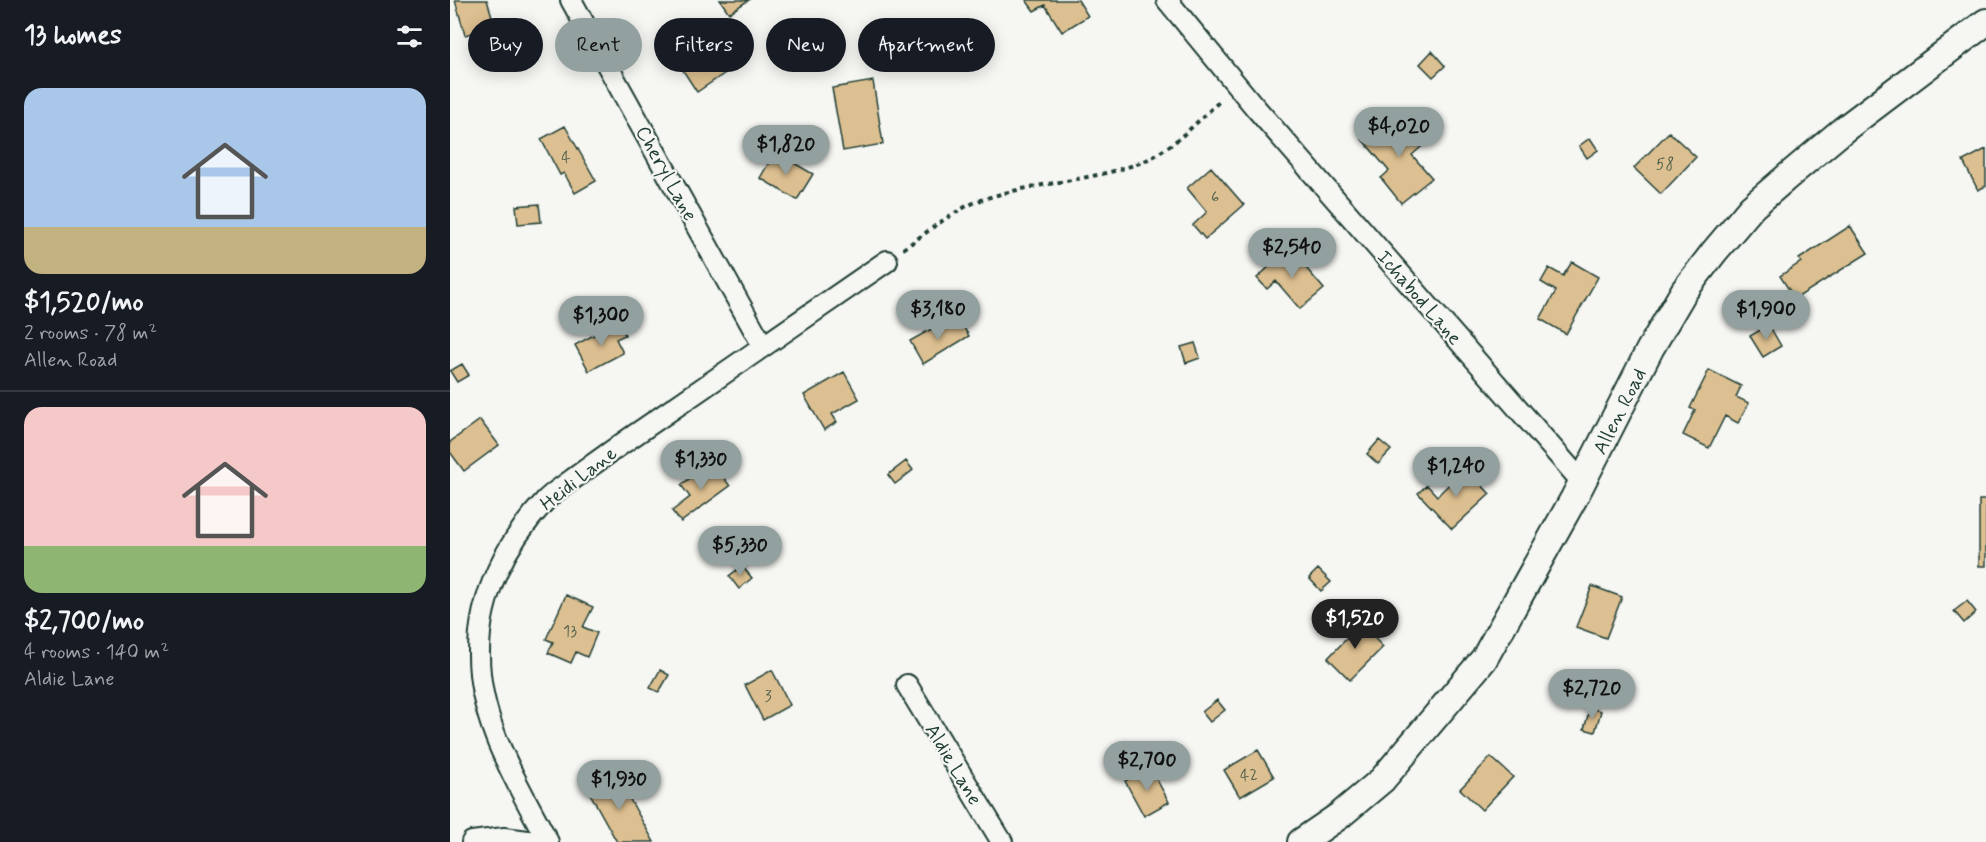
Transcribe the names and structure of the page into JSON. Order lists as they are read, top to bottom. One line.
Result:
{"streets":{"street":["Cheryl Lane","Ichabod Lane","Allen Road","Heidi Lane","Aldie Lane"]},"crossings":[["Cheryl Lane","Heidi Lane"],["Ichabod Lane","Allen Road"]],"house_numbers":["4","58","6","13","3","42"],"page":{"heading":"13 homes","chip":["Buy","Rent","Filters","New","Apartment"],"list":[{"name":"$1,520/mo","note":"2 rooms · 78 m² · Allen Road"},{"name":"$2,700/mo","note":"4 rooms · 140 m² · Aldie Lane"}],"price":["$4,020","$1,820","$2,540","$3,180","$1,900","$1,300","$1,330","$1,240","$5,330","$1,520","$2,720","$2,700","$1,930"]}}
